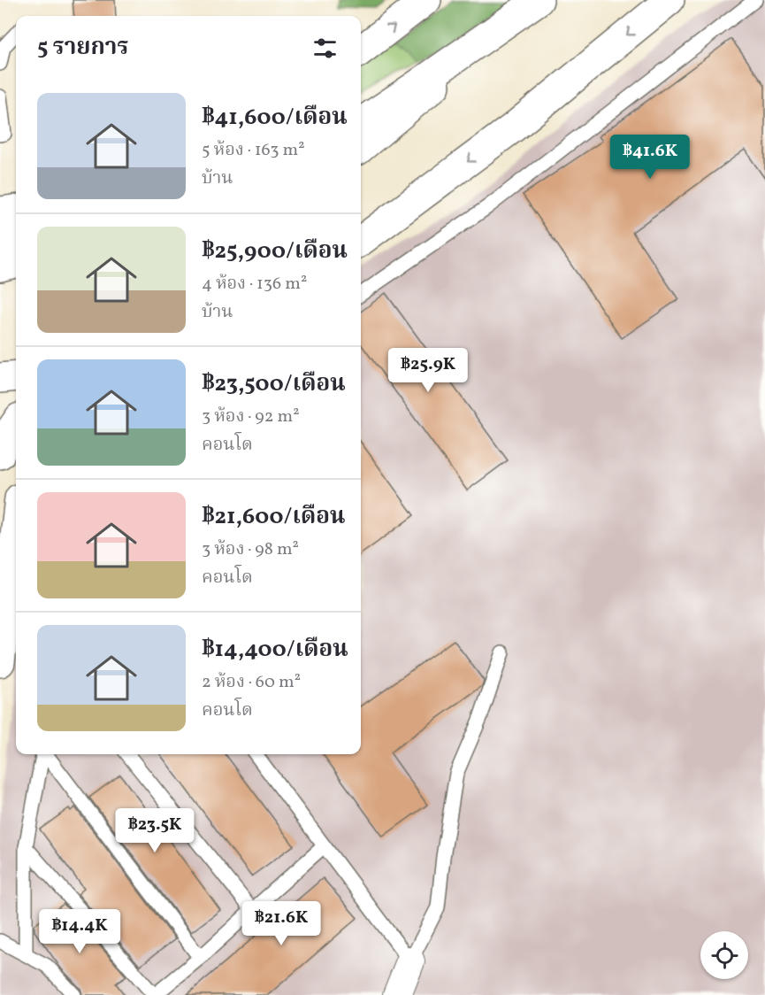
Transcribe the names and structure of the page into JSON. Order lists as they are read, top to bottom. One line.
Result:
{"page":{"heading":"5 รายการ","list":[{"name":"฿41,600/เดือน","note":"5 ห้อง · 163 m² · บ้าน"},{"name":"฿25,900/เดือน","note":"4 ห้อง · 136 m² · บ้าน"},{"name":"฿23,500/เดือน","note":"3 ห้อง · 92 m² · คอนโด"},{"name":"฿21,600/เดือน","note":"3 ห้อง · 98 m² · คอนโด"},{"name":"฿14,400/เดือน","note":"2 ห้อง · 60 m² · คอนโด"}],"price":["฿41.6K","฿25.9K","฿23.5K","฿21.6K","฿14.4K"]}}
